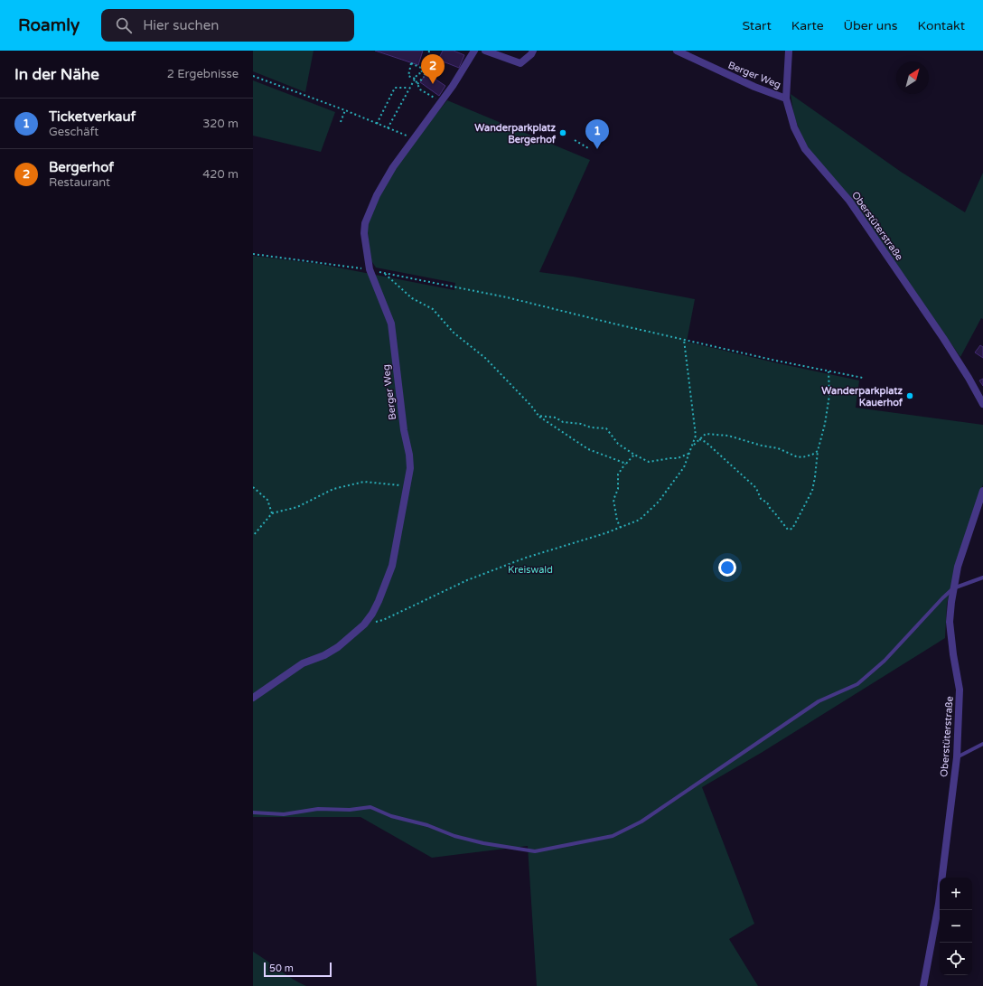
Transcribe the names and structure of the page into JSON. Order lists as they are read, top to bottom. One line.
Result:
{"streets":{"street":["Berger Weg","Oberstüterstraße"]},"crossings":[["Berger Weg","Oberstüterstraße"]],"parks":["Kreiswald"],"places":["Wanderparkplatz Bergerhof","Wanderparkplatz Kauerhof"],"scale_bar":"50 m","north":"top right","page":{"header":"Roamly","search":"Hier suchen","nav":["Start","Karte","Über uns","Kontakt"],"heading":["In der Nähe","2 Ergebnisse"],"pins":["2","1"],"list":[{"mark":"1","name":"Ticketverkauf","note":"Geschäft","value":"320 m"},{"mark":"2","name":"Bergerhof","note":"Restaurant","value":"420 m"}],"map_buttons":["+","−"],"scale":"50 m"}}
